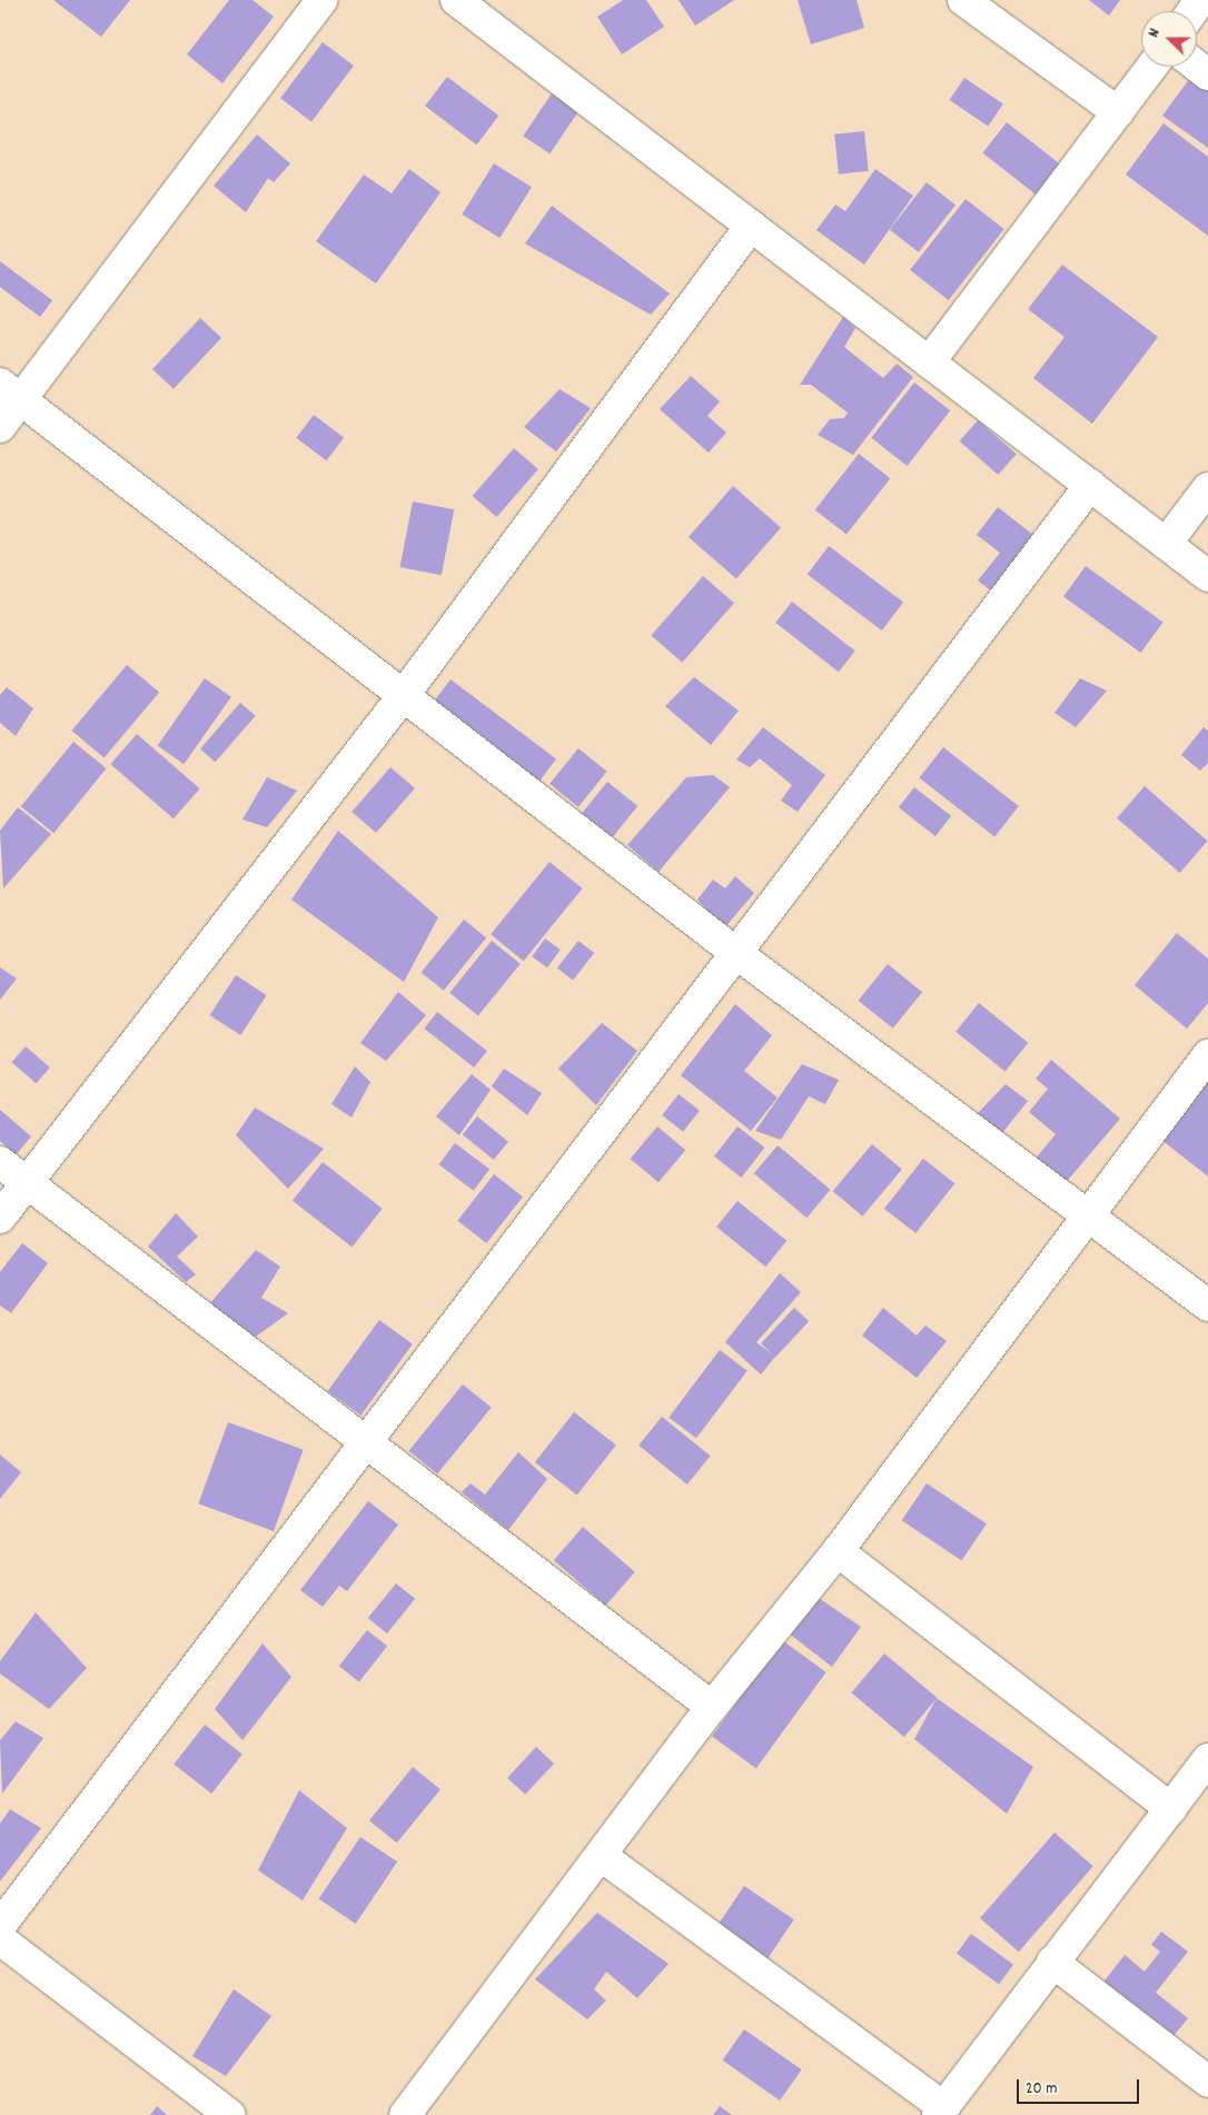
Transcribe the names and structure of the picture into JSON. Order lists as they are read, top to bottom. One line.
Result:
{"scale_bar":"20 m","north":"left"}
